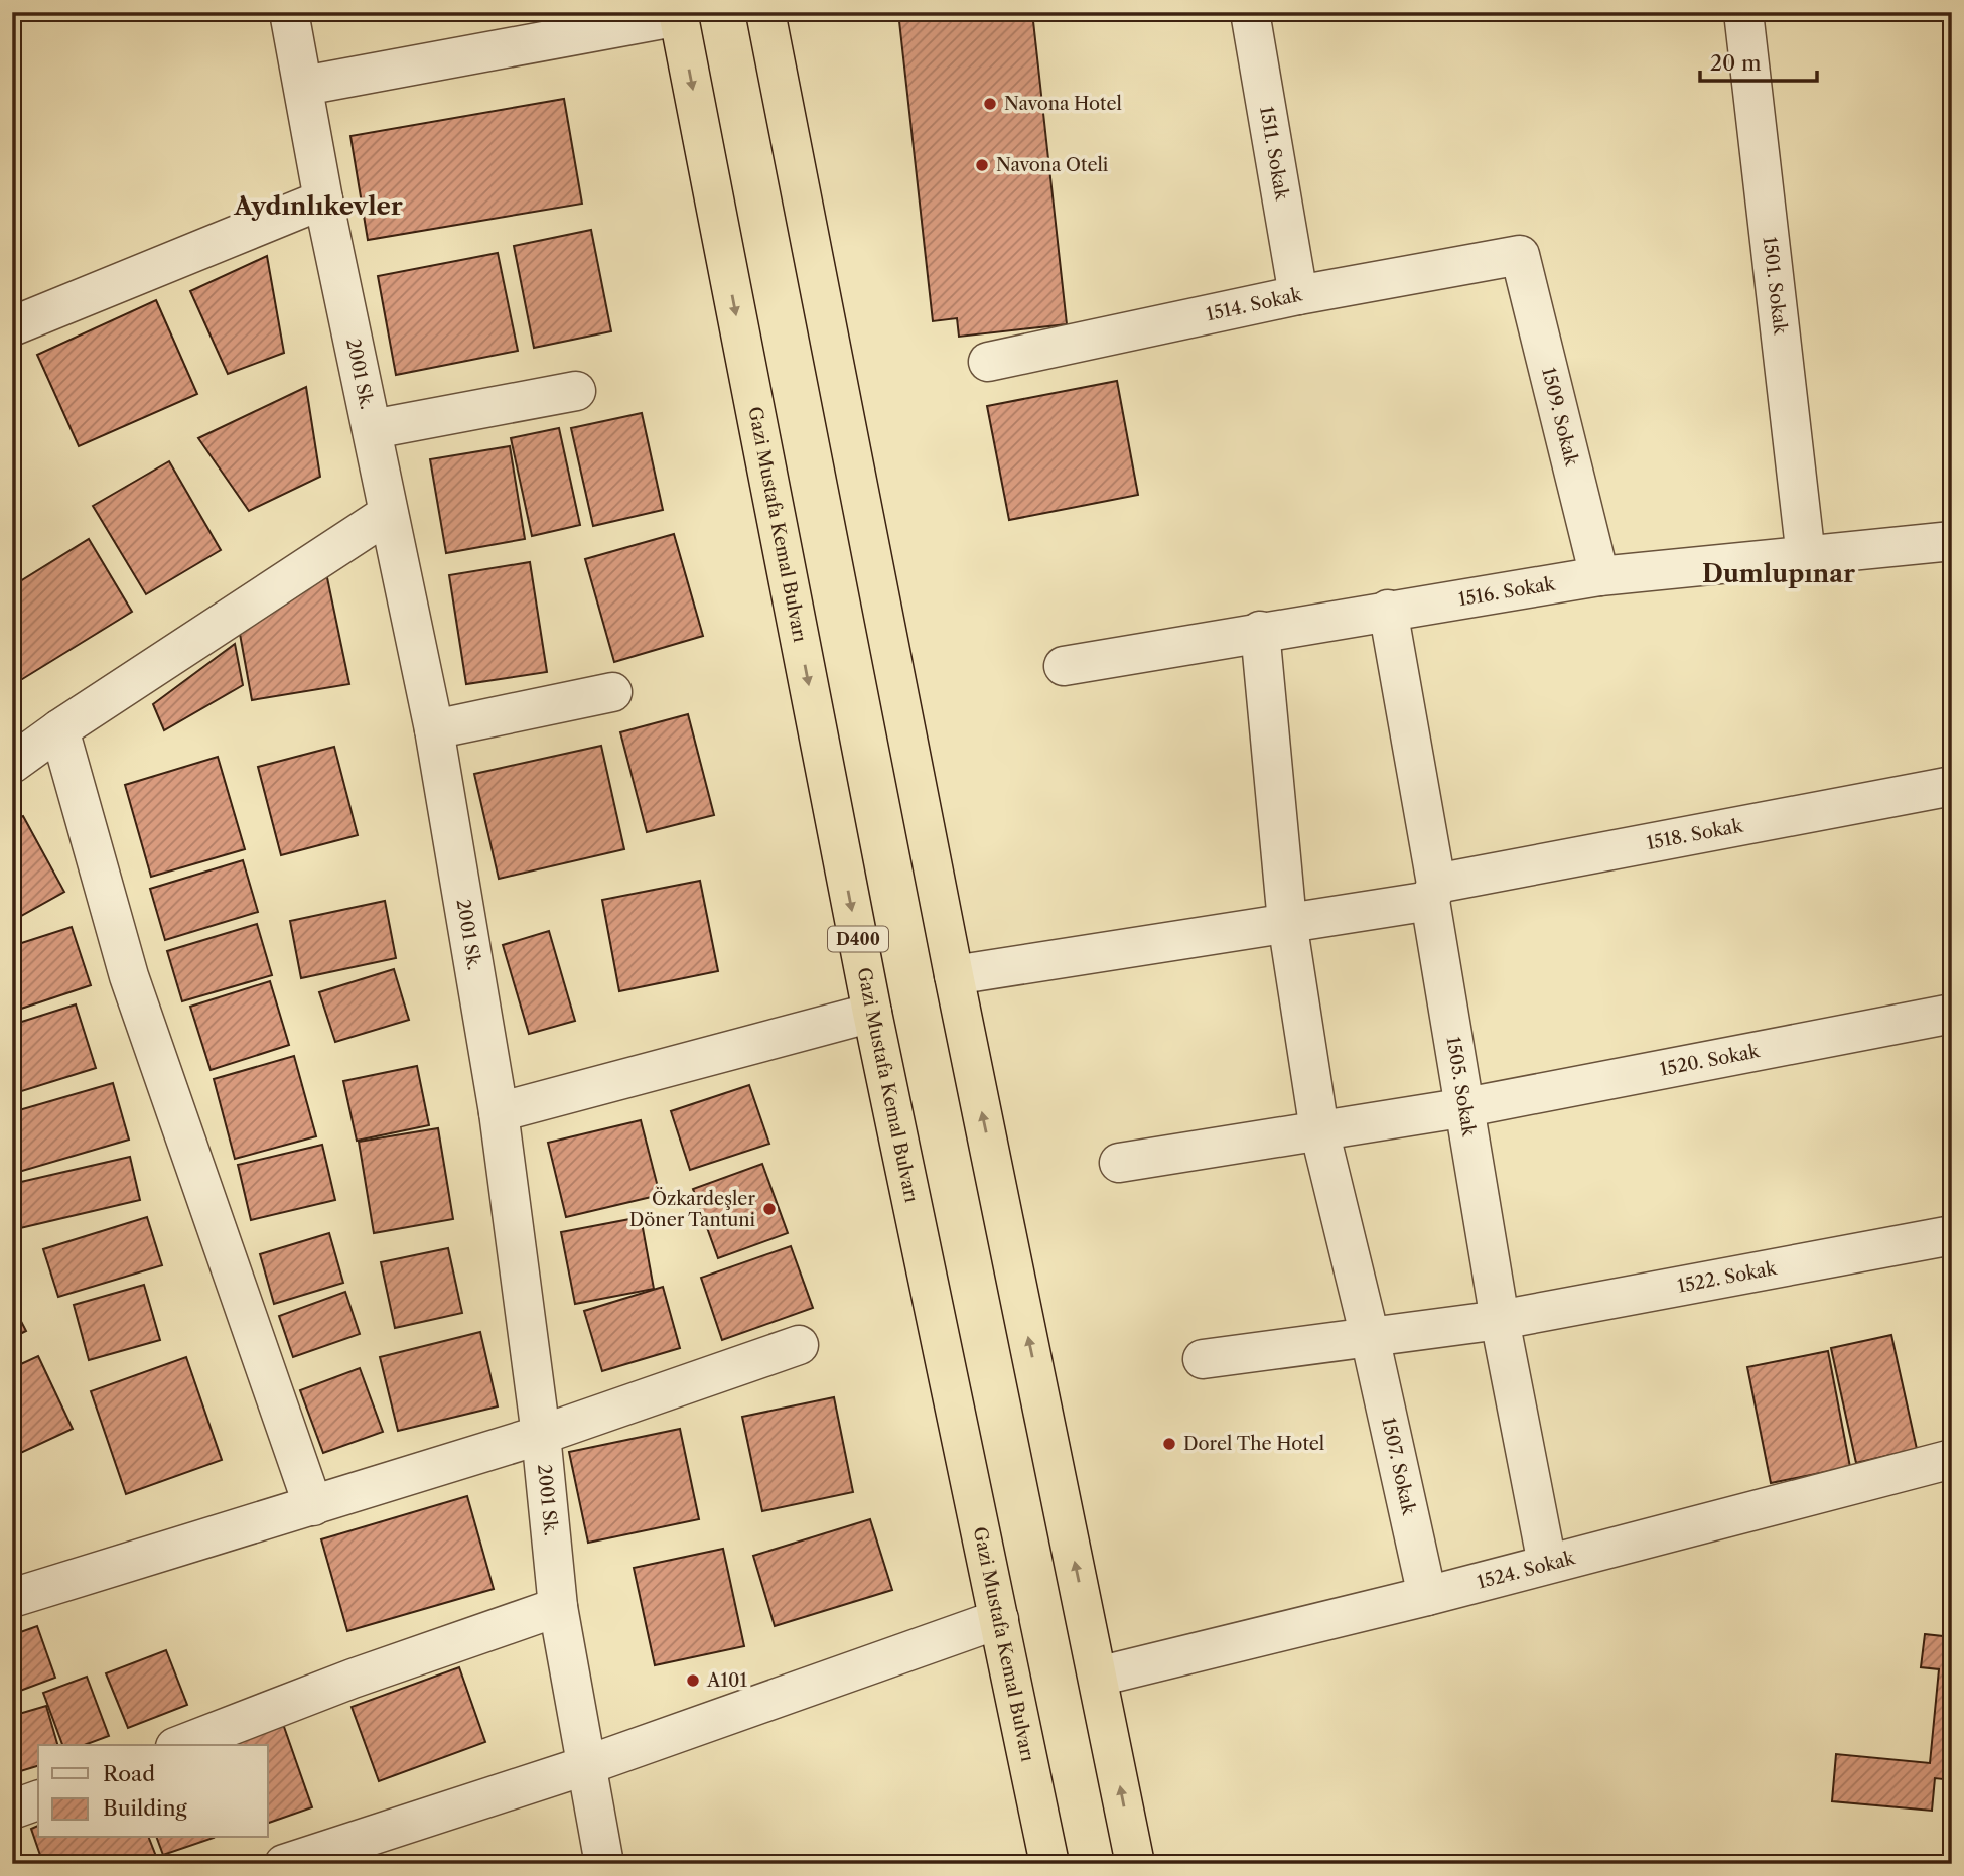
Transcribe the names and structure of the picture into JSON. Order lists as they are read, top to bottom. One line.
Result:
{"streets":{"highway":["Gazi Mustafa Kemal Bulvarı","D400"],"street":["1511. Sokak","1501. Sokak","1514. Sokak","2001 Sk.","1509. Sokak","1516. Sokak","1518. Sokak","1520. Sokak","1505. Sokak","1522. Sokak","1507. Sokak","1524. Sokak"]},"crossings":[["1511. Sokak","1514. Sokak"],["1501. Sokak","1516. Sokak"],["1514. Sokak","1509. Sokak"],["1509. Sokak","1516. Sokak"],["1516. Sokak","1505. Sokak"],["1516. Sokak","1507. Sokak"],["1518. Sokak","1505. Sokak"],["1518. Sokak","1507. Sokak"],["1520. Sokak","1505. Sokak"],["1520. Sokak","1507. Sokak"],["1505. Sokak","1522. Sokak"],["1505. Sokak","1524. Sokak"],["1522. Sokak","1507. Sokak"],["1507. Sokak","1524. Sokak"]],"districts":["Aydınlıkevler","Dumlupınar"],"places":["Navona Hotel","Navona Oteli","Özkardeşler Döner Tantuni","Dorel The Hotel","A101"],"legend":["Road","Building"],"scale_bar":"20 m"}
